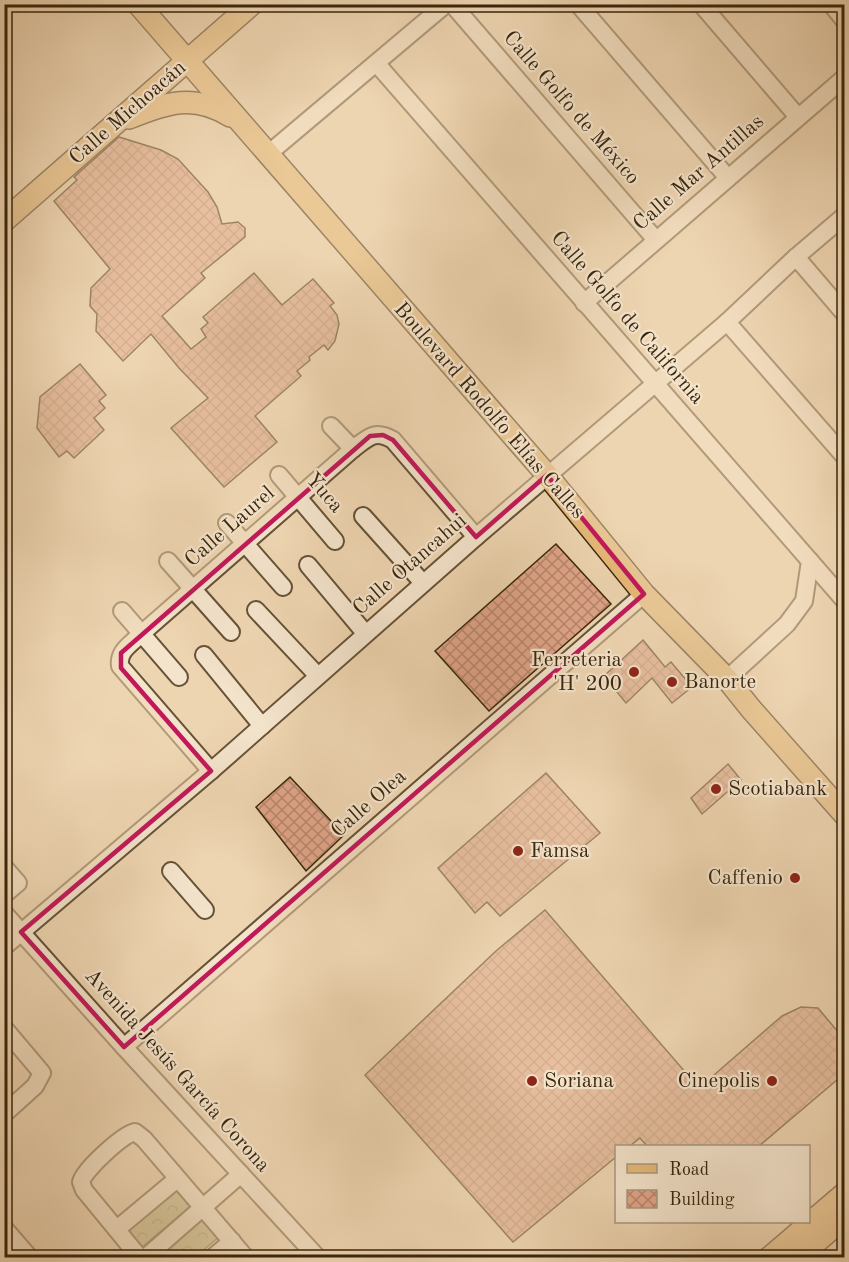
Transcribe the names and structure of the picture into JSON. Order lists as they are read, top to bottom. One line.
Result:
{"streets":{"main road":["Calle Michoacán","Boulevard Rodolfo Elías Calles"],"street":["Calle Golfo de México","Calle Mar Antillas","Calle Golfo de California","Yuca","Calle Laurel","Calle Otancahui","Calle Olea","Avenida Jesús García Corona"]},"crossings":[["Calle Golfo de México","Calle Mar Antillas"],["Calle Michoacán","Boulevard Rodolfo Elías Calles"],["Calle Mar Antillas","Calle Golfo de California"],["Calle Golfo de California","Calle Otancahui"],["Boulevard Rodolfo Elías Calles","Calle Otancahui"],["Boulevard Rodolfo Elías Calles","Calle Olea"],["Yuca","Calle Laurel"],["Calle Laurel","Calle Otancahui"],["Calle Otancahui","Avenida Jesús García Corona"],["Calle Olea","Avenida Jesús García Corona"]],"places":["Ferreteria 'H' 200","Banorte","Scotiabank","Famsa","Caffenio","Soriana","Cinepolis"],"legend":["Road","Building"]}
